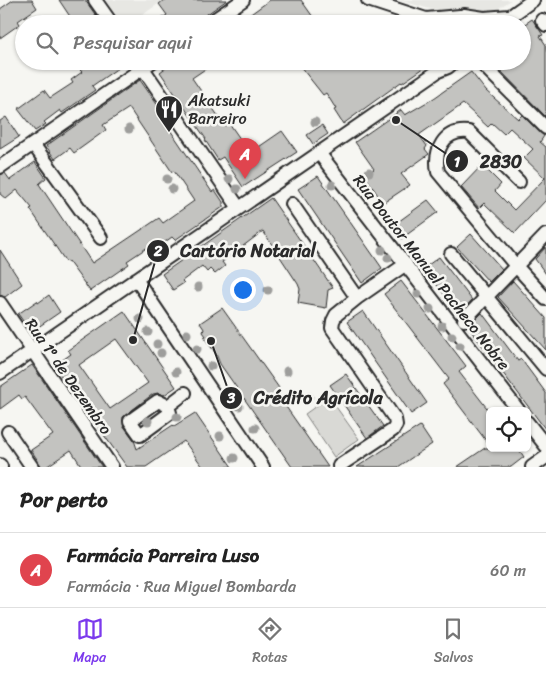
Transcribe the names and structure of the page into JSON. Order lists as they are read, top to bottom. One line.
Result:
{"streets":{"street":["Rua Doutor Manuel Pacheco Nobre","Rua 1º de Dezembro"]},"places":{"other":["2830","Cartório Notarial","Crédito Agrícola"],"restaurant":["Akatsuki Barreiro"]},"page":{"search":"Pesquisar aqui","pins":"A","heading":"Por perto","list":[{"mark":"A","name":"Farmácia Parreira Luso","note":"Farmácia · Rua Miguel Bombarda","value":"60 m"}],"nav":["Mapa","Rotas","Salvos"]}}
